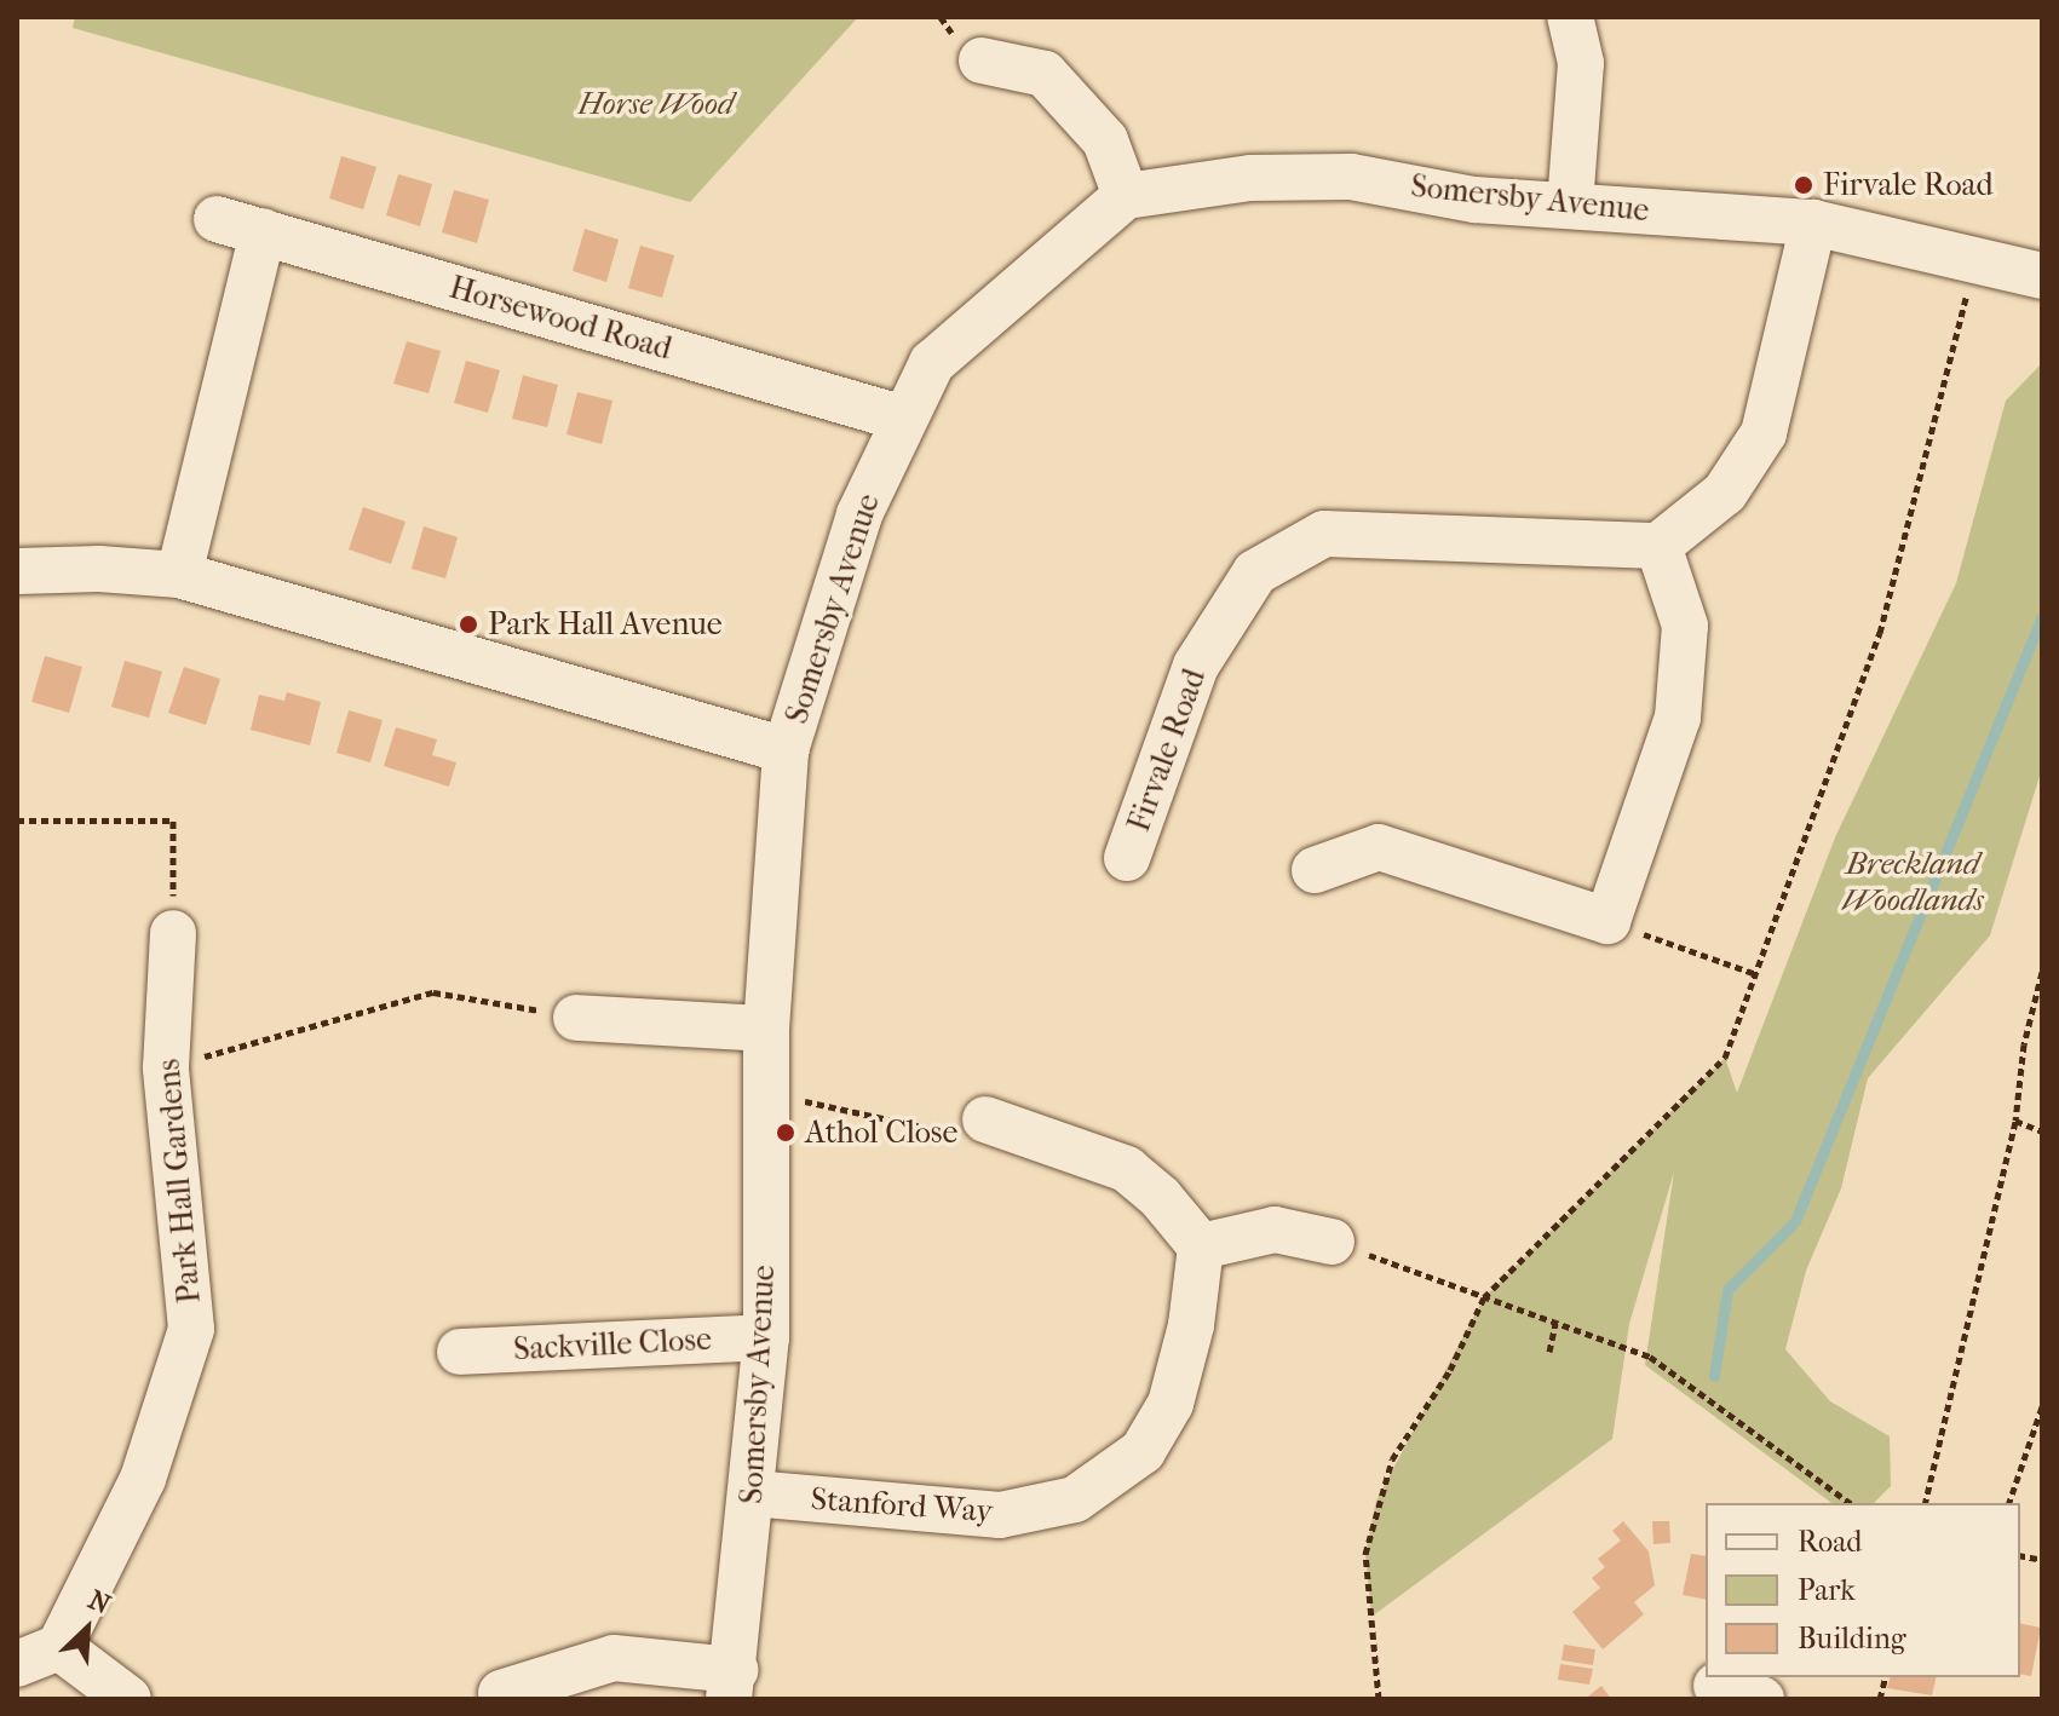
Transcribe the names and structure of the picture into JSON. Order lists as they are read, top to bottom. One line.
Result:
{"streets":{"street":["Somersby Avenue","Horsewood Road","Firvale Road","Park Hall Gardens","Sackville Close","Stanford Way"]},"crossings":[["Somersby Avenue","Horsewood Road"],["Somersby Avenue","Sackville Close"],["Somersby Avenue","Stanford Way"]],"parks":["Horse Wood","Breckland Woodlands"],"places":["Firvale Road","Park Hall Avenue","Athol Close"],"legend":["Road","Park","Building"],"north":"top right"}
